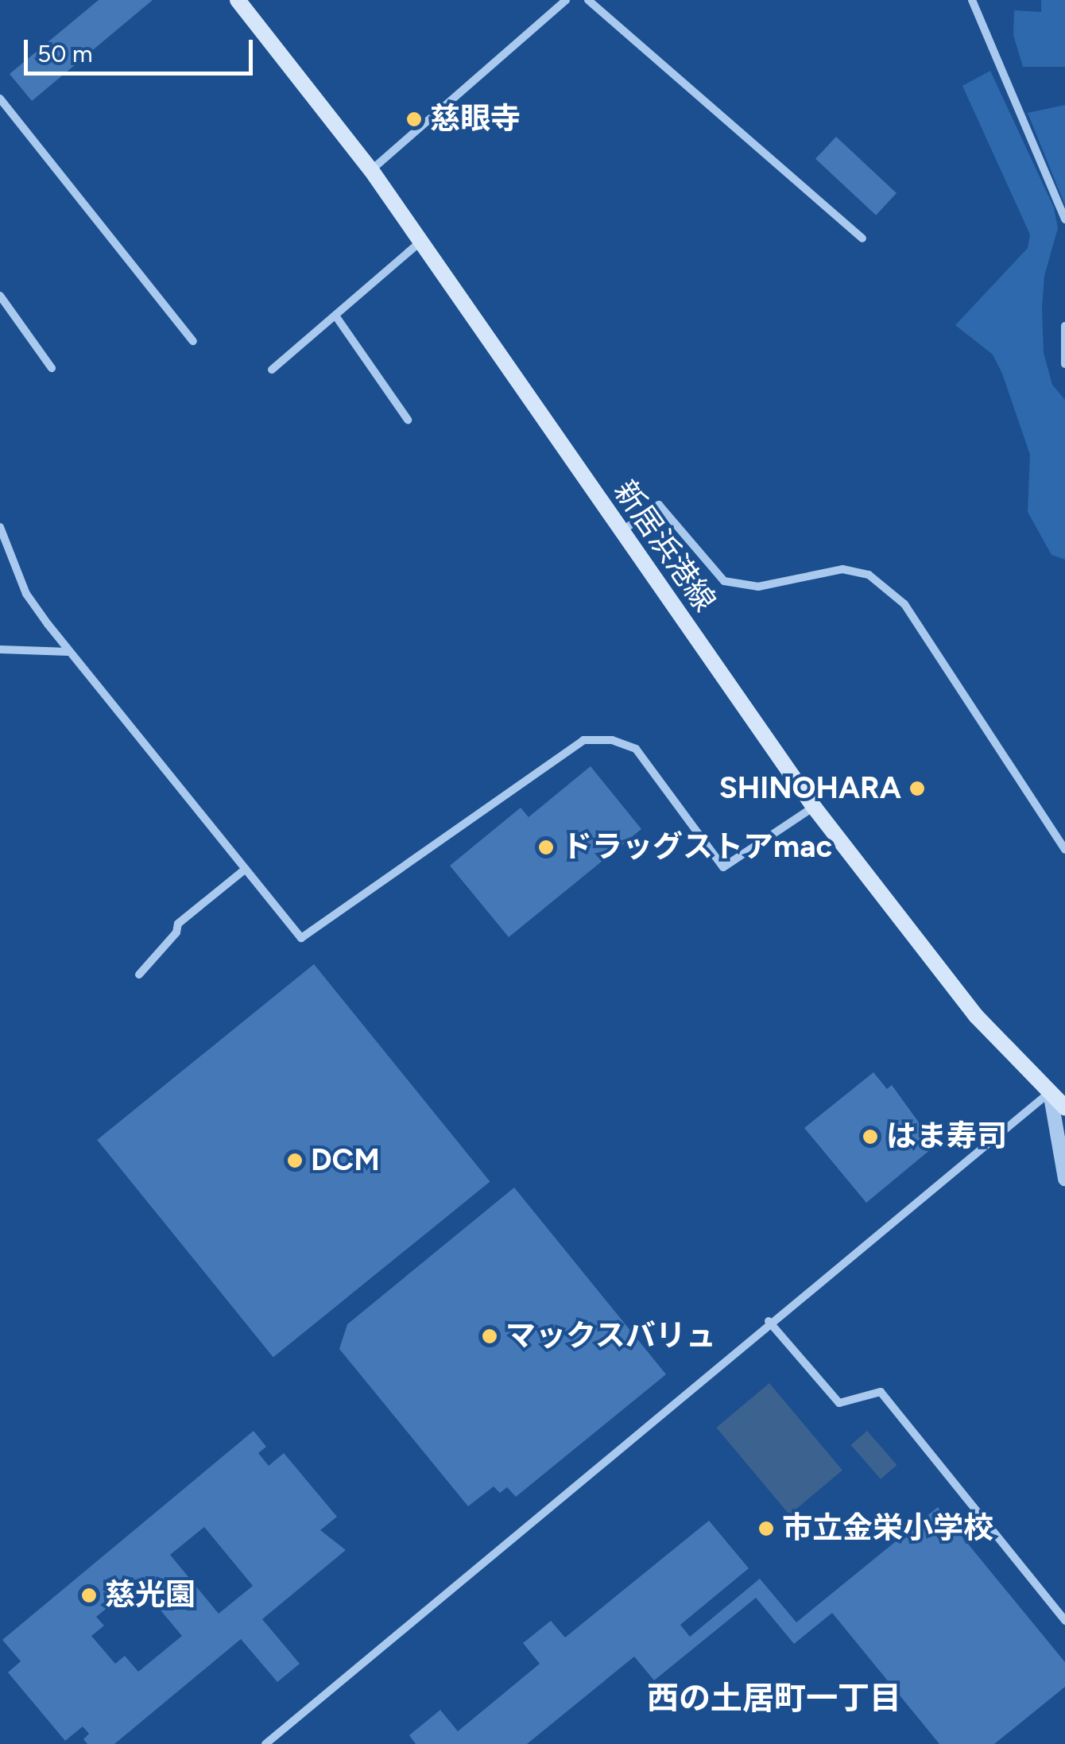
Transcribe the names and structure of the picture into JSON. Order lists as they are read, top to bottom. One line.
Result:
{"streets":{"main road":["新居浜港線"]},"districts":["西の土居町一丁目"],"places":["慈眼寺","SHINOHARA","ドラッグストアmac","はま寿司","DCM","マックスバリュ","市立金栄小学校","慈光園"],"scale_bar":"50 m"}
